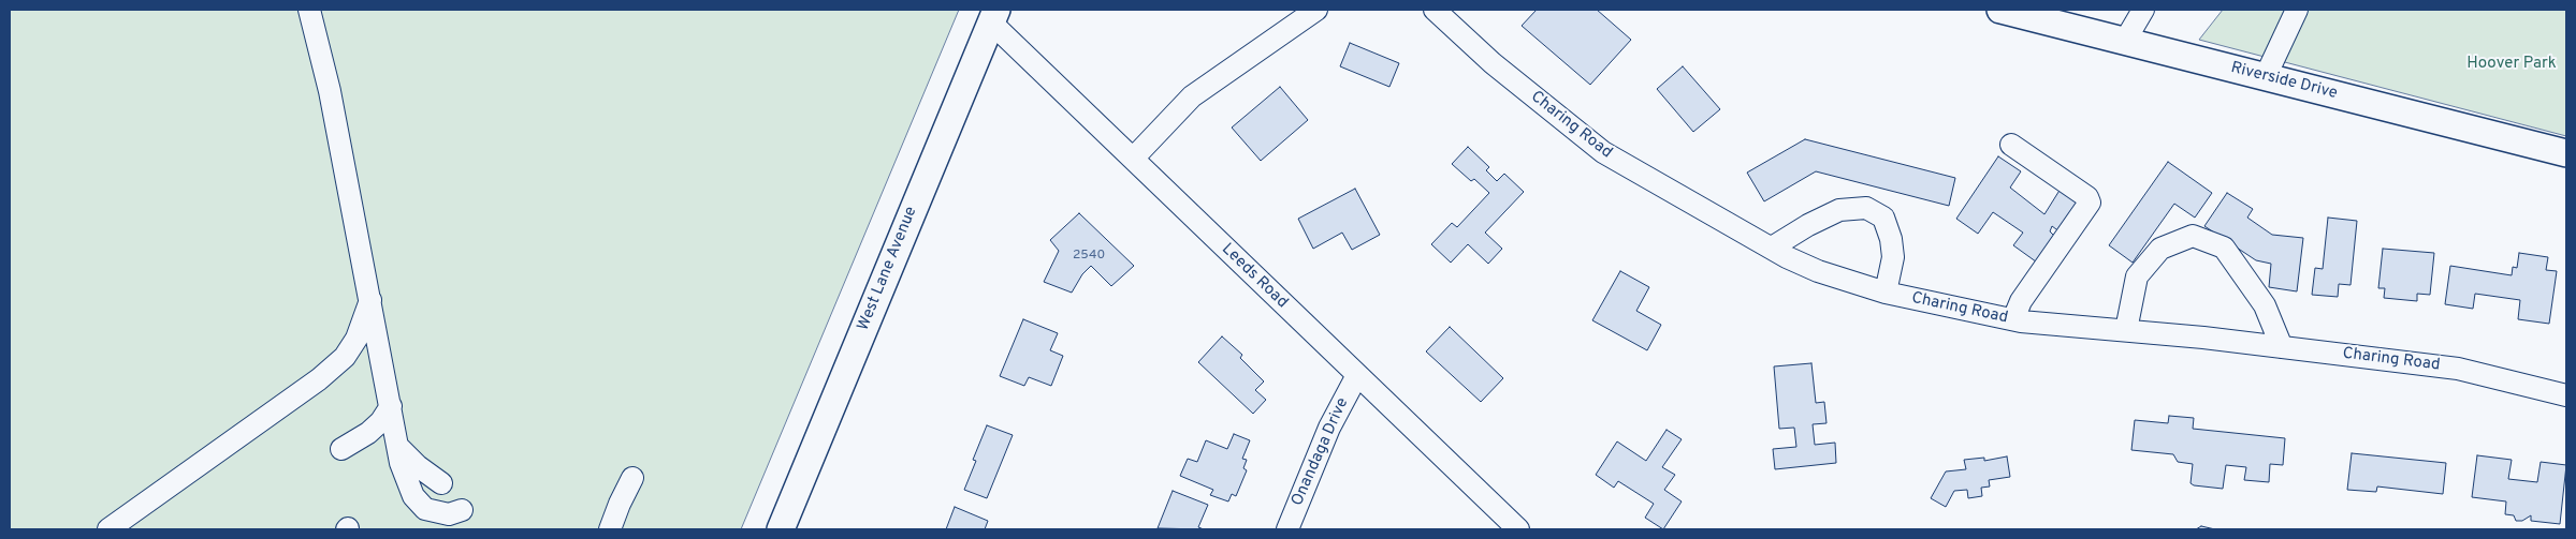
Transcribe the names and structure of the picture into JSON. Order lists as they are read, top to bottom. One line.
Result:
{"streets":{"main road":["Riverside Drive","West Lane Avenue"],"street":["Charing Road","Leeds Road","Onandaga Drive"]},"crossings":[["West Lane Avenue","Leeds Road"],["Leeds Road","Onandaga Drive"]],"parks":["Hoover Park"],"house_numbers":["2540"]}
